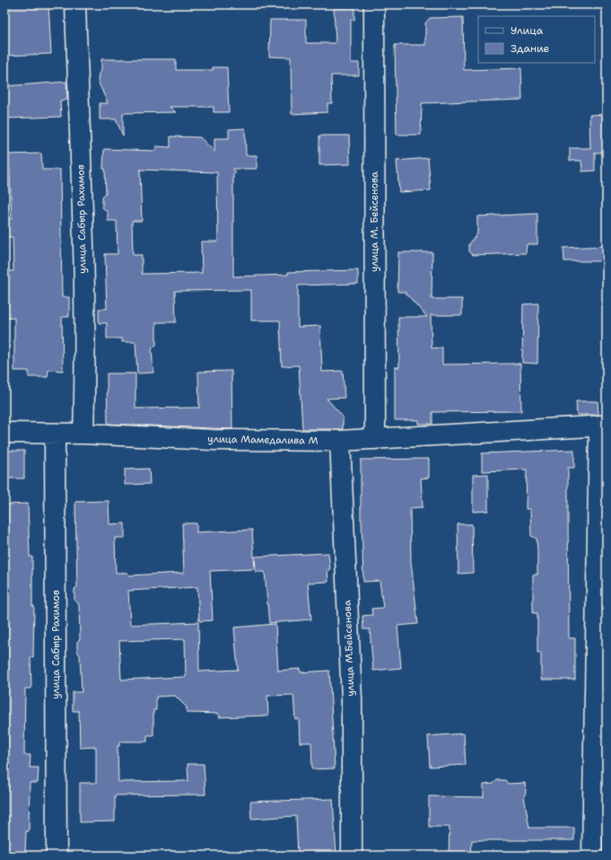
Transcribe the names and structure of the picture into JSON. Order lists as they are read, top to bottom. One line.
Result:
{"streets":{"street":["улица Сабыр Рахимов","улица М. Бейсенова","улица Мамедалива М","улица М.Бейсенова"]},"crossings":[["улица Сабыр Рахимов","улица Мамедалива М"],["улица М. Бейсенова","улица Мамедалива М"],["улица Мамедалива М","улица М.Бейсенова"]],"legend":["Улица","Здание"]}
